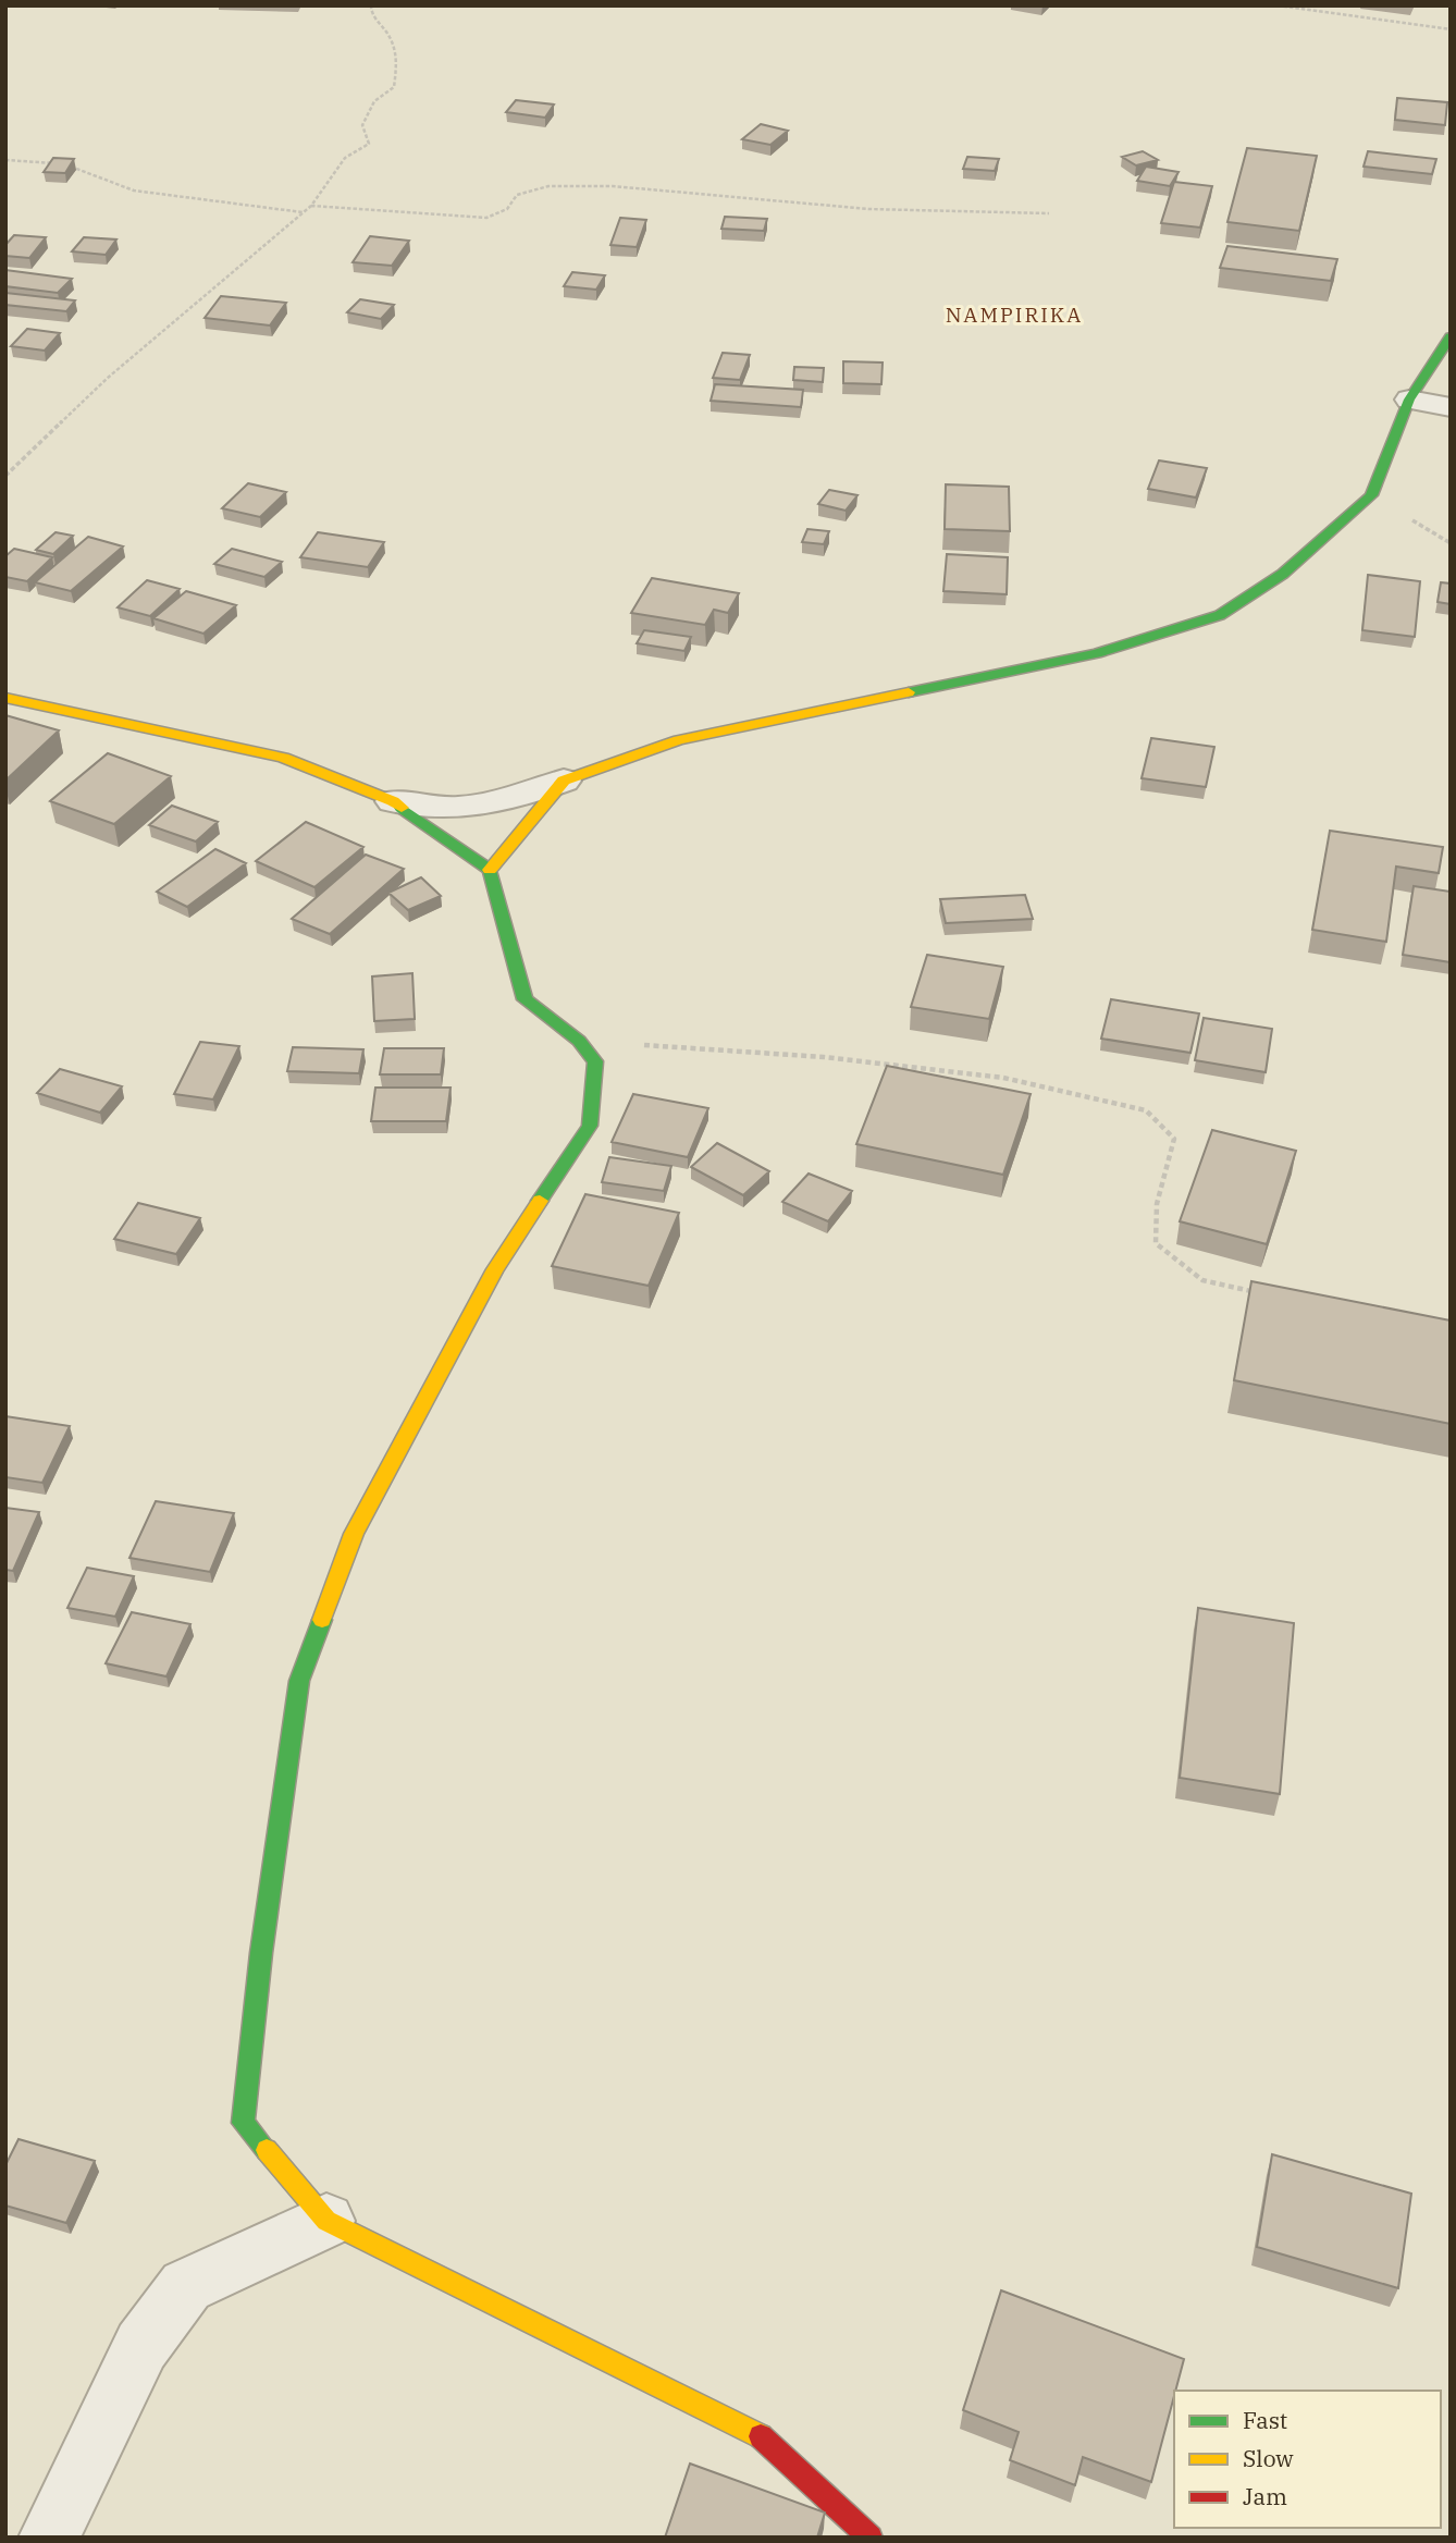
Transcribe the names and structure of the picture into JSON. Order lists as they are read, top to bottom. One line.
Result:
{"districts":["NAMPIRIKA"],"legend":["Fast","Slow","Jam"]}
